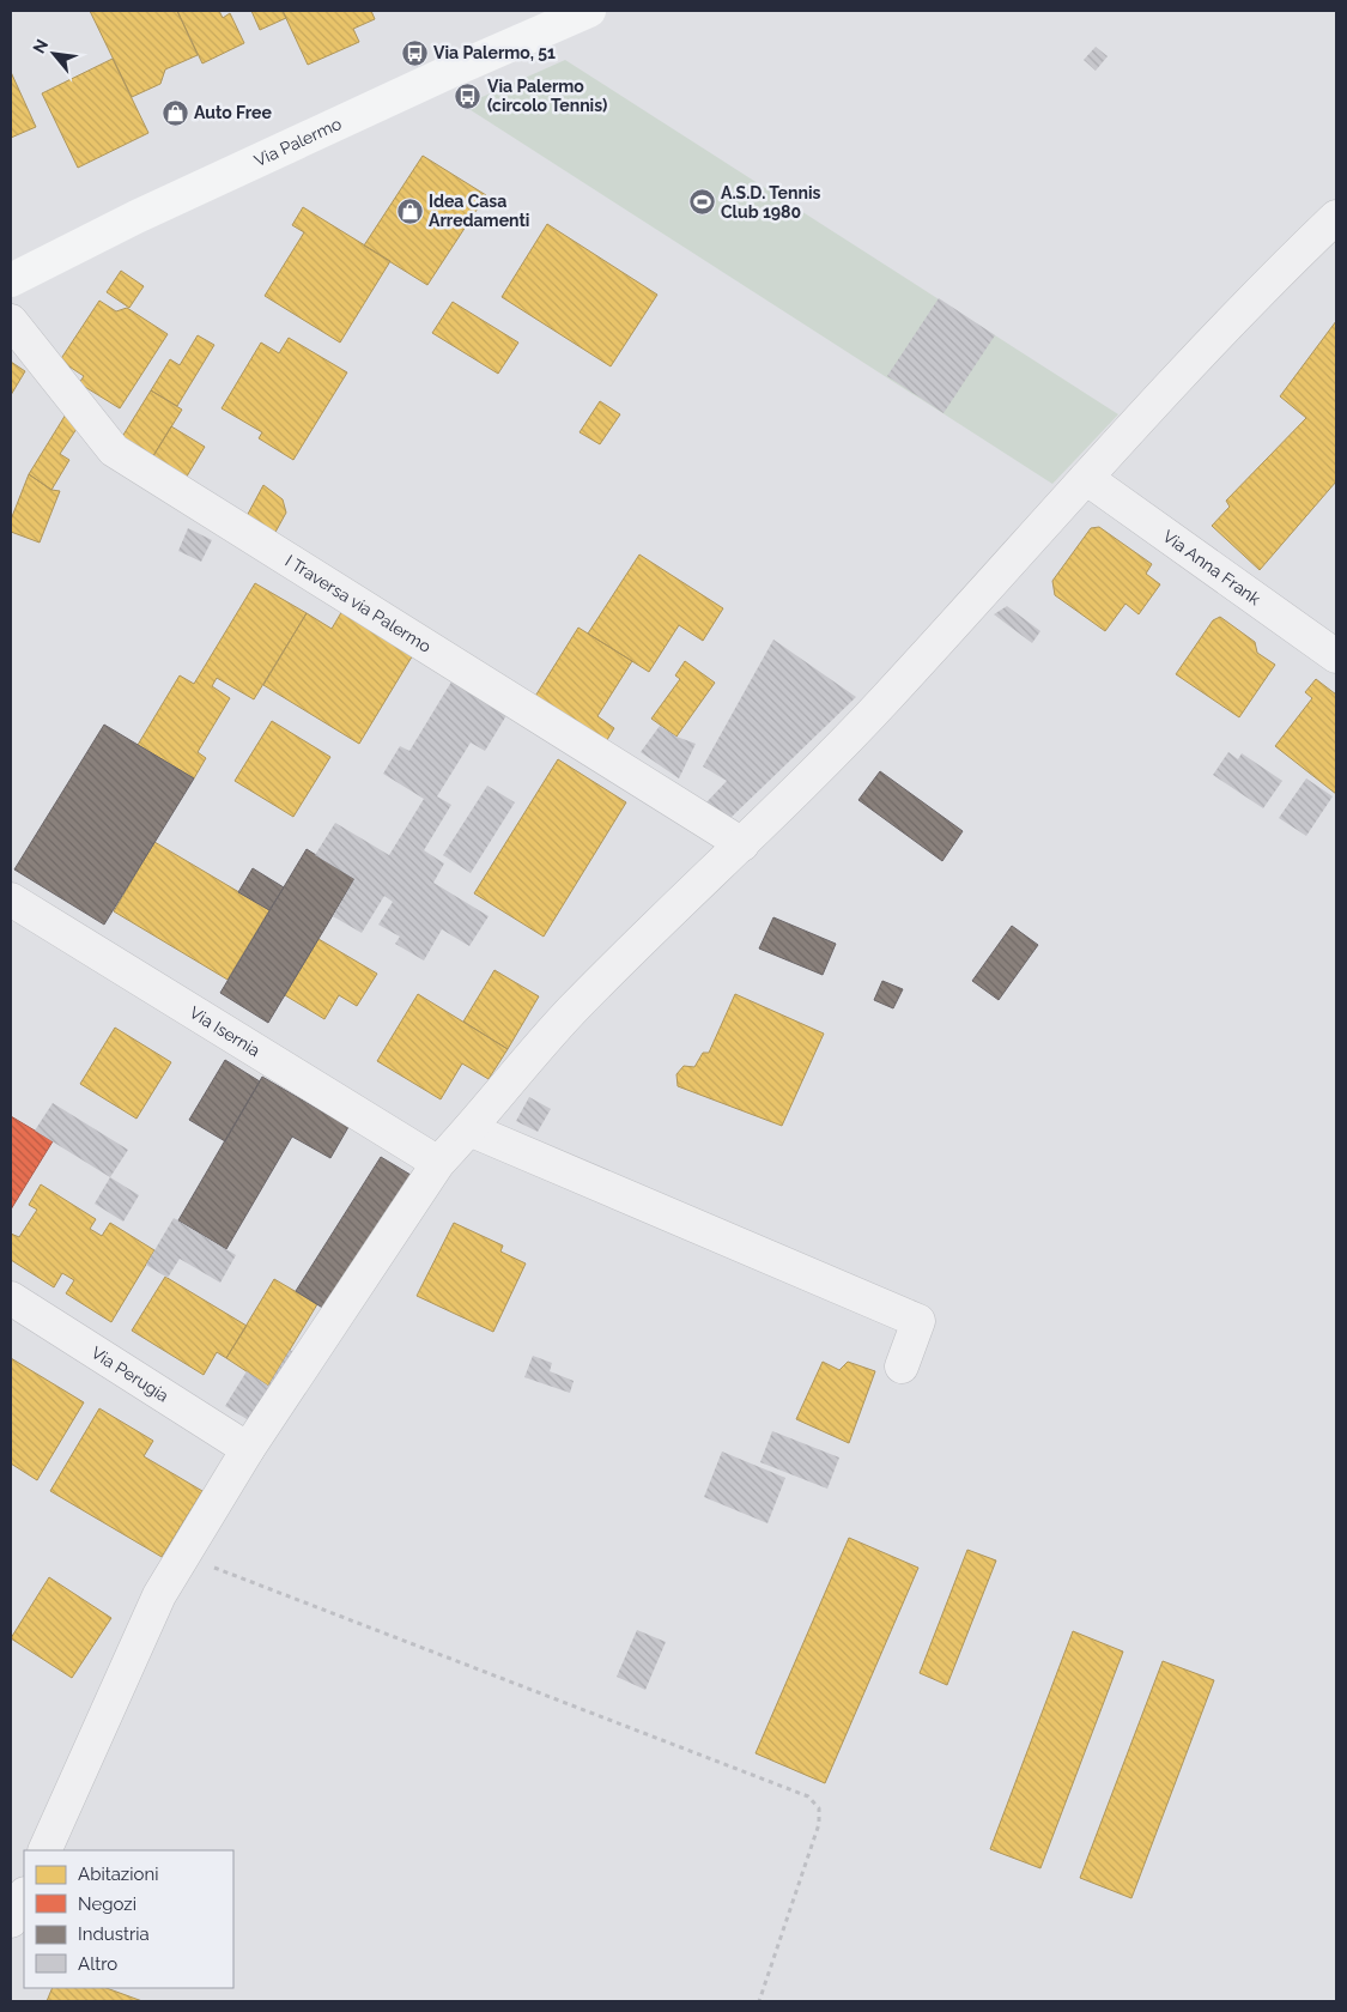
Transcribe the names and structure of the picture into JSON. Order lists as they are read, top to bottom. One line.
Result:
{"streets":{"main road":["Via Palermo"],"street":["Via Anna Frank","I Traversa via Palermo","Via Isernia","Via Perugia"]},"places":{"bus stop":["Via Palermo, 51","Via Palermo (circolo Tennis)"],"shop":["Auto Free","Idea Casa Arredamenti"],"sports":["A.S.D. Tennis Club 1980"]},"legend":["Abitazioni","Negozi","Industria","Altro"],"north":"top left"}
